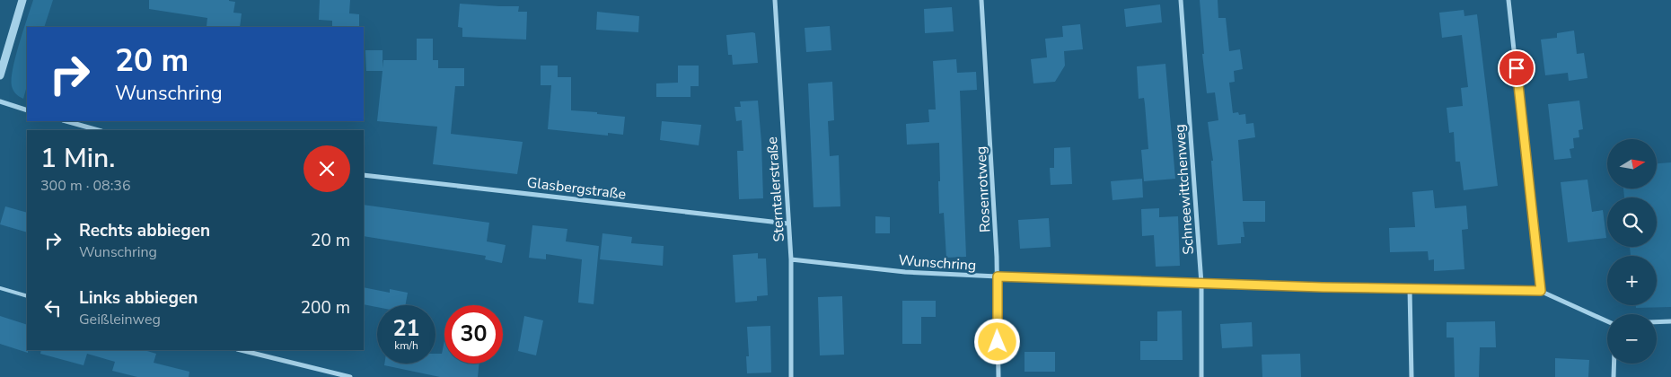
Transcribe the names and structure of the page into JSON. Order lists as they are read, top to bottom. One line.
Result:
{"streets":{"street":["Glasbergstraße","Sterntalerstraße","Rosenrotweg","Schneewittchenweg","Wunschring"]},"crossings":[["Glasbergstraße","Sterntalerstraße"],["Sterntalerstraße","Wunschring"],["Rosenrotweg","Wunschring"],["Schneewittchenweg","Wunschring"]],"north":"right","page":{"turn":["20 m","Wunschring"],"heading":["1 Min.","300 m · 08:36"],"map_buttons":["+","−"],"list":[{"name":"Rechts abbiegen","note":"Wunschring","value":"20 m"},{"name":"Links abbiegen","note":"Geißleinweg","value":"200 m"}],"speed":"21 km/h","limit":"30"}}
